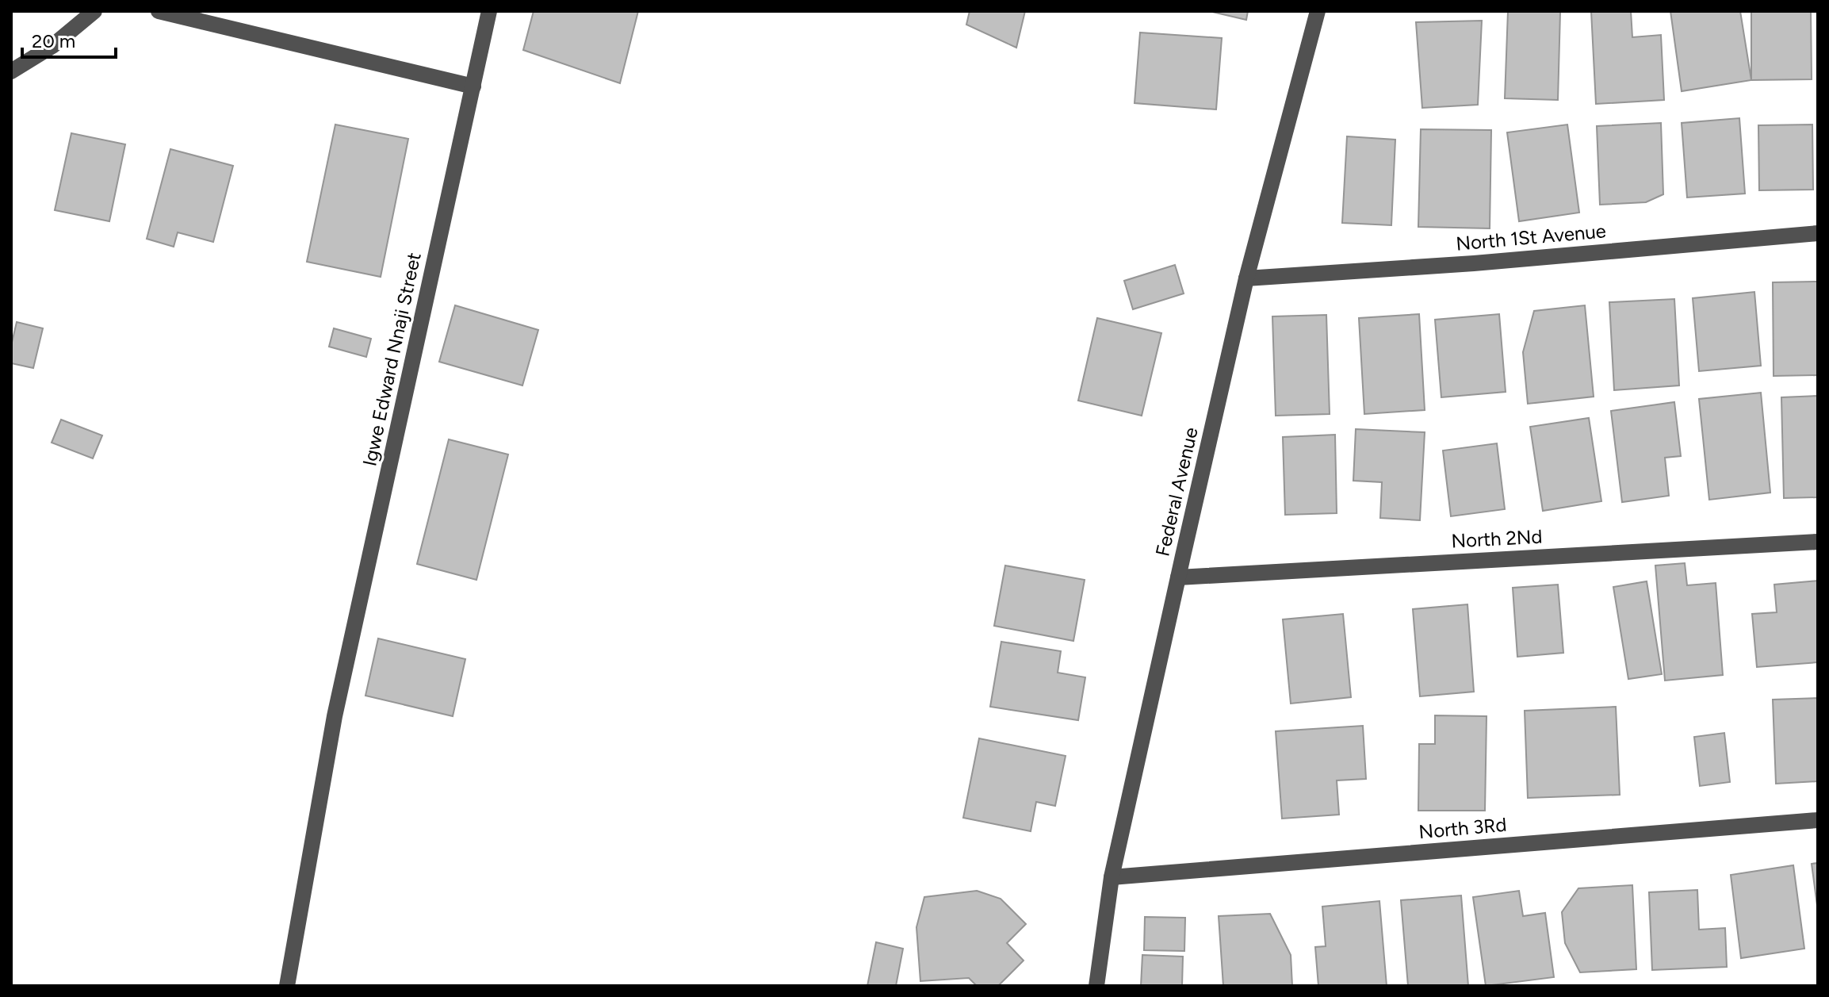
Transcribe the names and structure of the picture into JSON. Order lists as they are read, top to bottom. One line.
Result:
{"streets":{"street":["North 1St Avenue","Igwe Edward Nnaji Street","Federal Avenue","North 2Nd","North 3Rd"]},"crossings":[["North 1St Avenue","Federal Avenue"],["Federal Avenue","North 2Nd"],["Federal Avenue","North 3Rd"]],"scale_bar":"20 m"}
